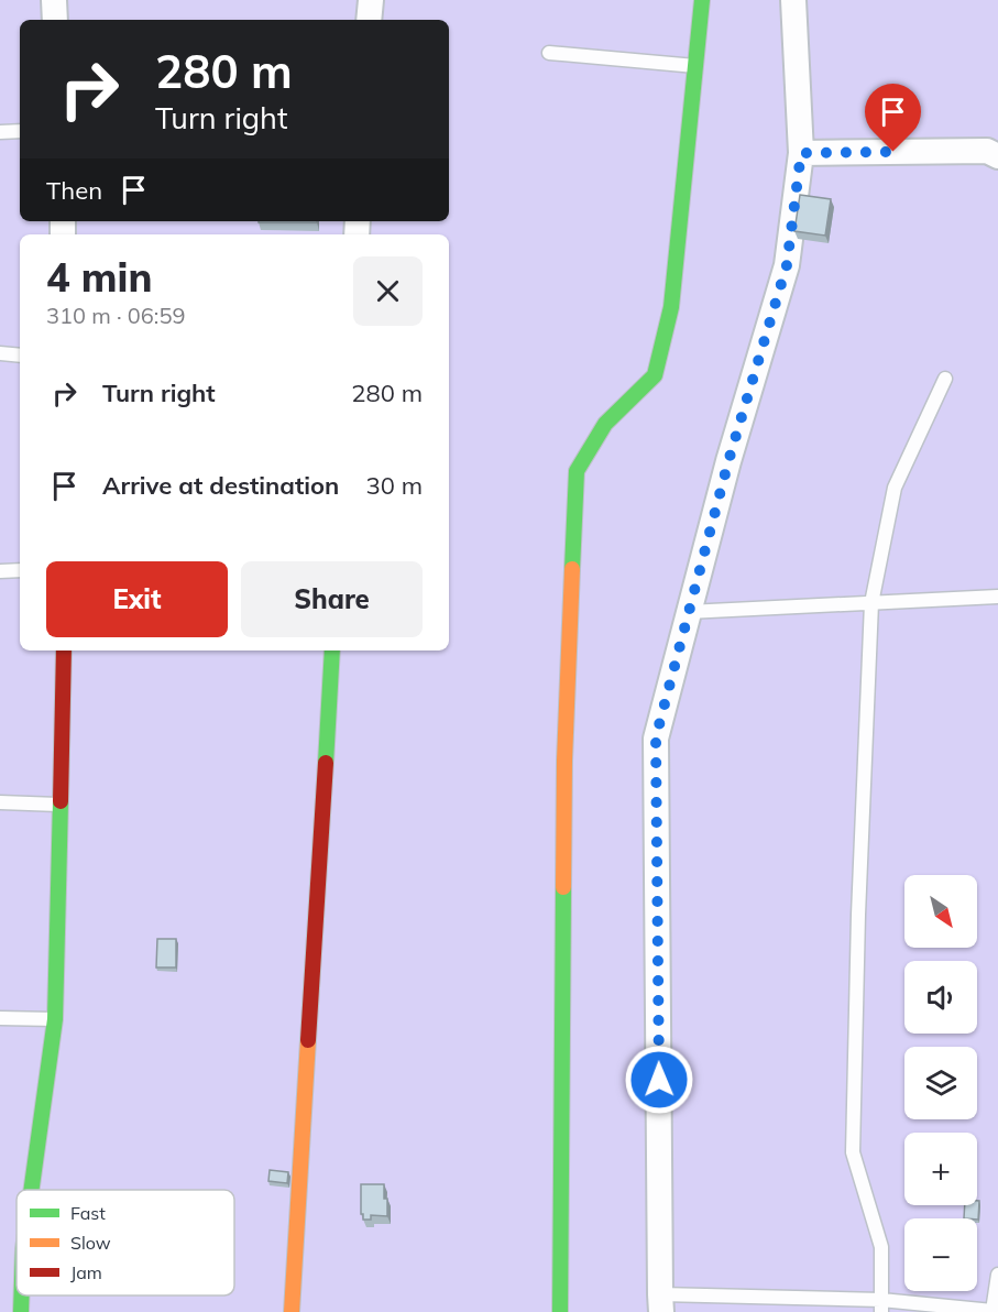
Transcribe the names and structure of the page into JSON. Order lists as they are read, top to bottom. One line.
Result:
{"legend":["Fast","Slow","Jam"],"north":"bottom right","page":{"turn":["280 m","Turn right"],"then":"Then","heading":["4 min","310 m · 06:59"],"list":[{"name":"Turn right","value":"280 m"},{"name":"Arrive at destination","value":"30 m"}],"buttons":["Exit","Share"],"map_buttons":["+","−"]}}
